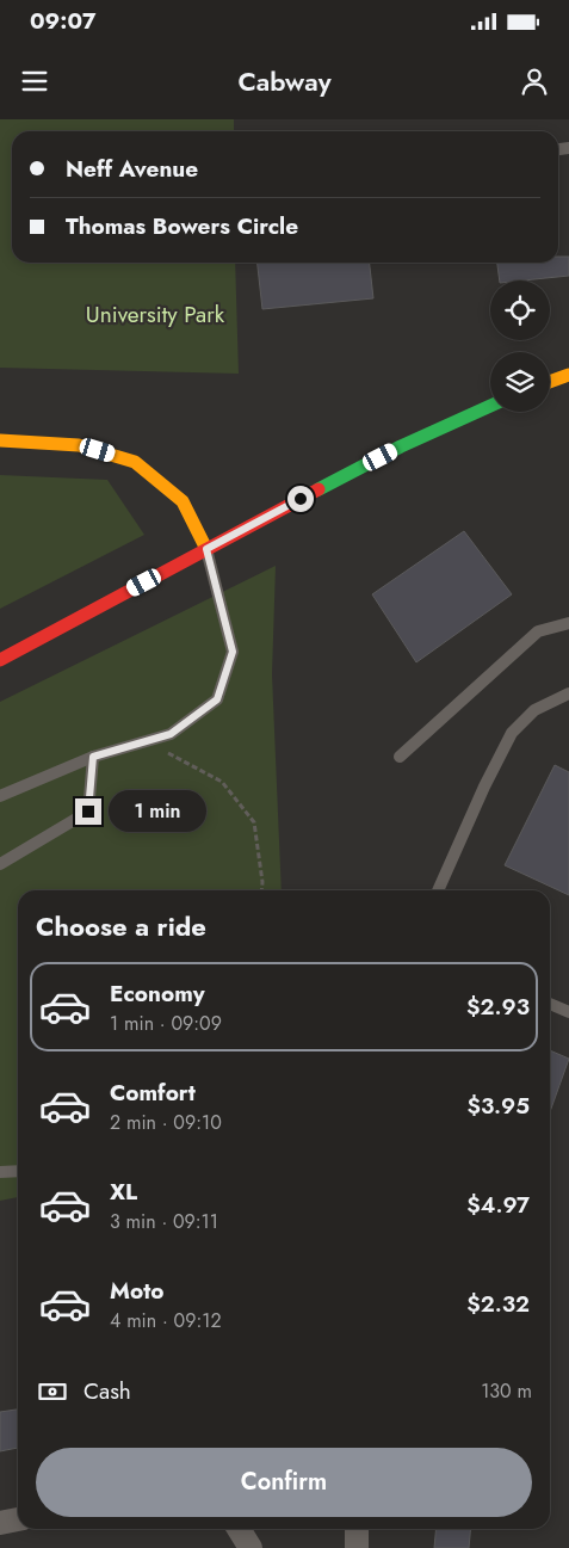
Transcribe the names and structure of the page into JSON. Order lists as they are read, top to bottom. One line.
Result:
{"parks":["University Park"],"page":{"status":"09:07","header":"Cabway","banner":["Neff Avenue","Thomas Bowers Circle"],"bubble":"1 min","heading":"Choose a ride","list":[{"name":"Economy","note":"1 min · 09:09","value":"$2.93"},{"name":"Comfort","note":"2 min · 09:10","value":"$3.95"},{"name":"XL","note":"3 min · 09:11","value":"$4.97"},{"name":"Moto","note":"4 min · 09:12","value":"$2.32"}],"pay":["Cash","130 m"],"buttons":"Confirm"}}
